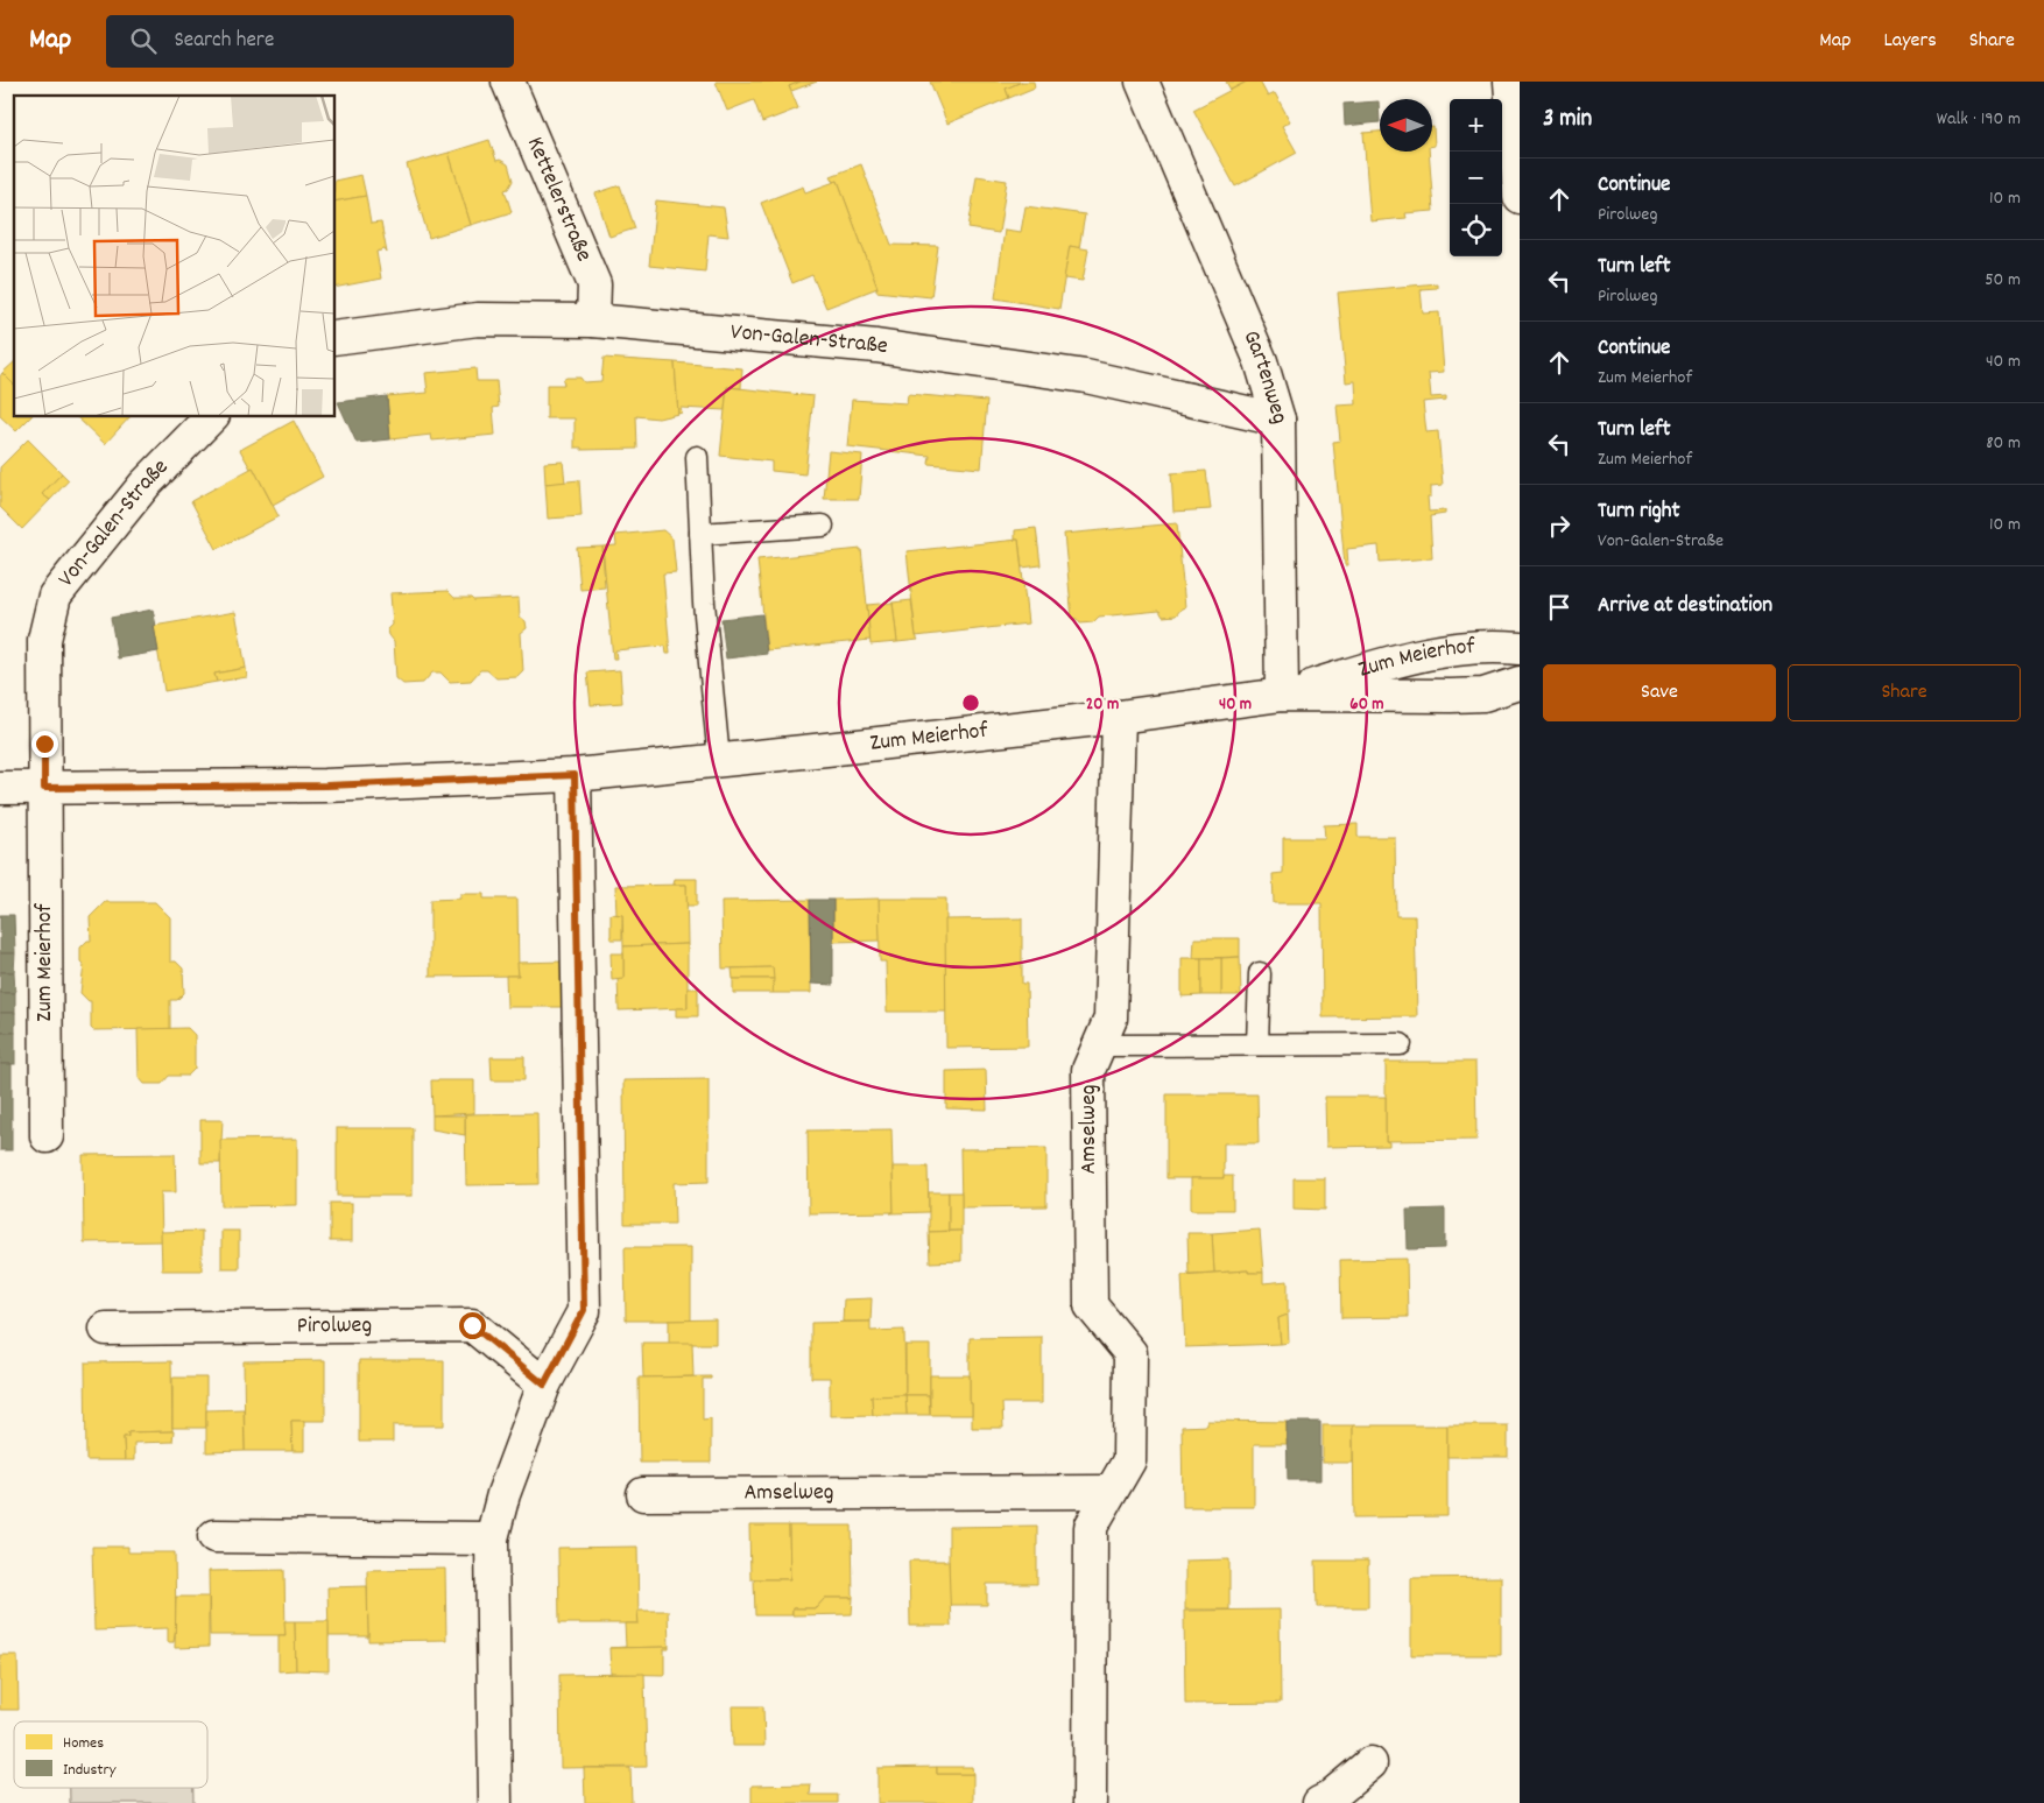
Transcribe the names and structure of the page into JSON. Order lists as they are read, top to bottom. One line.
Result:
{"streets":{"street":["Kettelerstraße","Von-Galen-Straße","Gartenweg","Zum Meierhof","Amselweg","Pirolweg"]},"crossings":[["Kettelerstraße","Von-Galen-Straße"],["Von-Galen-Straße","Gartenweg"],["Von-Galen-Straße","Zum Meierhof"],["Gartenweg","Zum Meierhof"],["Zum Meierhof","Amselweg"]],"legend":["Homes","Industry"],"north":"left","page":{"header":"Map","search":"Search here","nav":["Map","Layers","Share"],"heading":["3 min","Walk · 190 m"],"map_buttons":["+","−"],"list":[["Continue","Pirolweg","10 m"],["Turn left","Pirolweg","50 m"],["Continue","Zum Meierhof","40 m"],["Turn left","Zum Meierhof","80 m"],["Turn right","Von-Galen-Straße","10 m"],"Arrive at destination"],"buttons":["Save","Share"]},"rings":["20 m","40 m","60 m"]}
